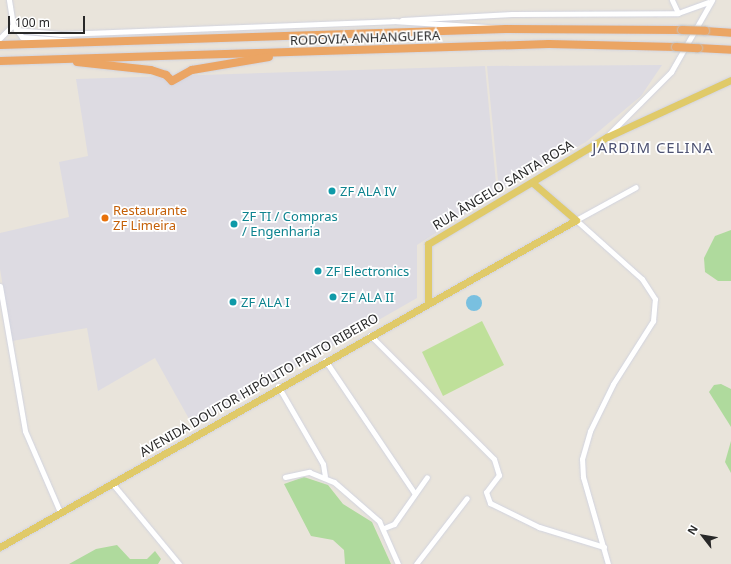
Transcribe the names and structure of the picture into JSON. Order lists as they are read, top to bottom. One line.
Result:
{"streets":{"highway":["RODOVIA ANHANGUERA"],"main road":["RUA ÂNGELO SANTA ROSA","AVENIDA DOUTOR HIPÓLITO PINTO RIBEIRO"]},"crossings":[["RUA ÂNGELO SANTA ROSA","AVENIDA DOUTOR HIPÓLITO PINTO RIBEIRO"]],"districts":["JARDIM CELINA"],"places":["ZF ALA IV","Restaurante ZF Limeira","ZF TI / Compras / Engenharia","ZF Electronics","ZF ALA II","ZF ALA I"],"scale_bar":"100 m","north":"top left"}
